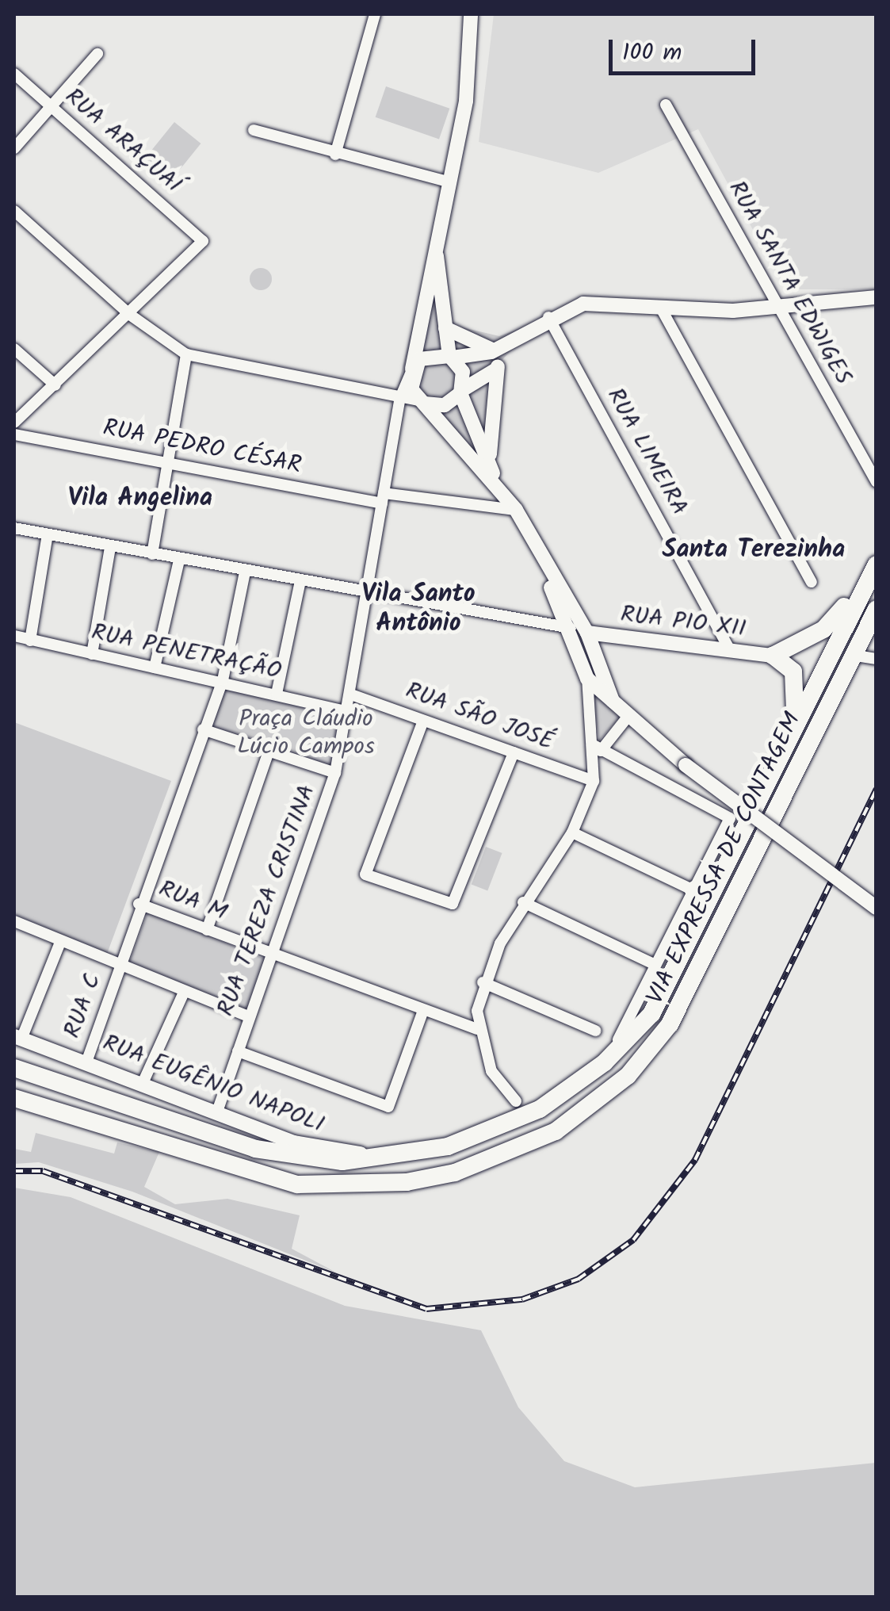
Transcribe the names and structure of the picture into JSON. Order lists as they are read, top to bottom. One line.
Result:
{"streets":{"highway":["VIA EXPRESSA DE CONTAGEM"],"street":["RUA ARAÇUAÍ","RUA SANTA EDWIGES","RUA PEDRO CÉSAR","RUA LIMEIRA","RUA PIO XII","RUA PENETRAÇÃO","RUA SÃO JOSÉ","RUA TEREZA CRISTINA","RUA M","RUA C","RUA EUGÊNIO NAPOLI"]},"crossings":[["RUA PEDRO CÉSAR","RUA TEREZA CRISTINA"],["RUA LIMEIRA","RUA PIO XII"],["RUA PENETRAÇÃO","RUA TEREZA CRISTINA"],["RUA PENETRAÇÃO","RUA C"],["RUA SÃO JOSÉ","RUA TEREZA CRISTINA"],["VIA EXPRESSA DE CONTAGEM","RUA EUGÊNIO NAPOLI"],["RUA TEREZA CRISTINA","RUA M"],["RUA TEREZA CRISTINA","RUA EUGÊNIO NAPOLI"],["RUA M","RUA C"],["RUA C","RUA EUGÊNIO NAPOLI"]],"districts":["Vila Angelina","Santa Terezinha","Vila Santo Antônio"],"parks":["Praça Cláudio Lúcio Campos"],"scale_bar":"100 m"}
